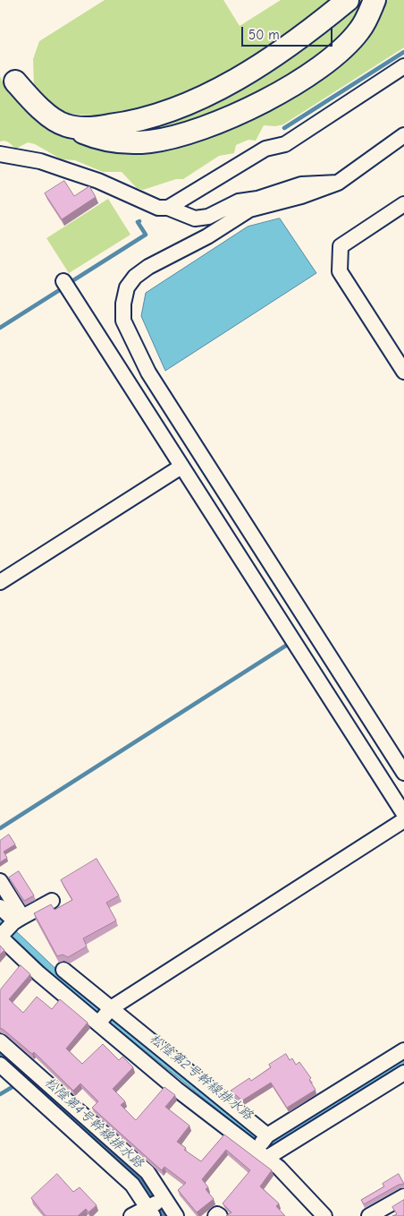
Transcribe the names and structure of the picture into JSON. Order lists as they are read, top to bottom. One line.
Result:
{"water":["松陰第2号幹線排水路","松陰第4号幹線排水路"],"scale_bar":"50 m"}
